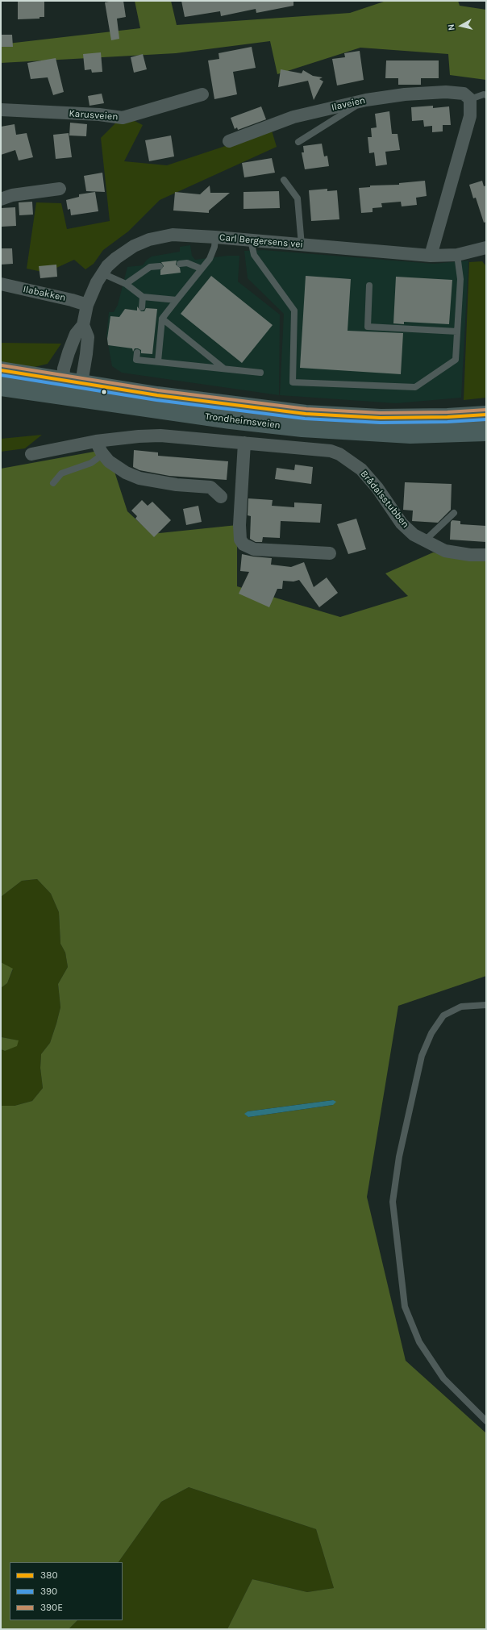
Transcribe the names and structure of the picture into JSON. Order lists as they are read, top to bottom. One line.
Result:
{"streets":{"highway":["Trondheimsveien"],"street":["Ilaveien","Karusveien","Carl Bergersens vei","Ilabakken","Brådalsstubben"]},"crossings":[["Carl Bergersens vei","Ilabakken"],["Carl Bergersens vei","Trondheimsveien"]],"lines":["transit line 390E","transit line 380","transit line 390"],"legend":["380","390","390E"],"north":"left"}
